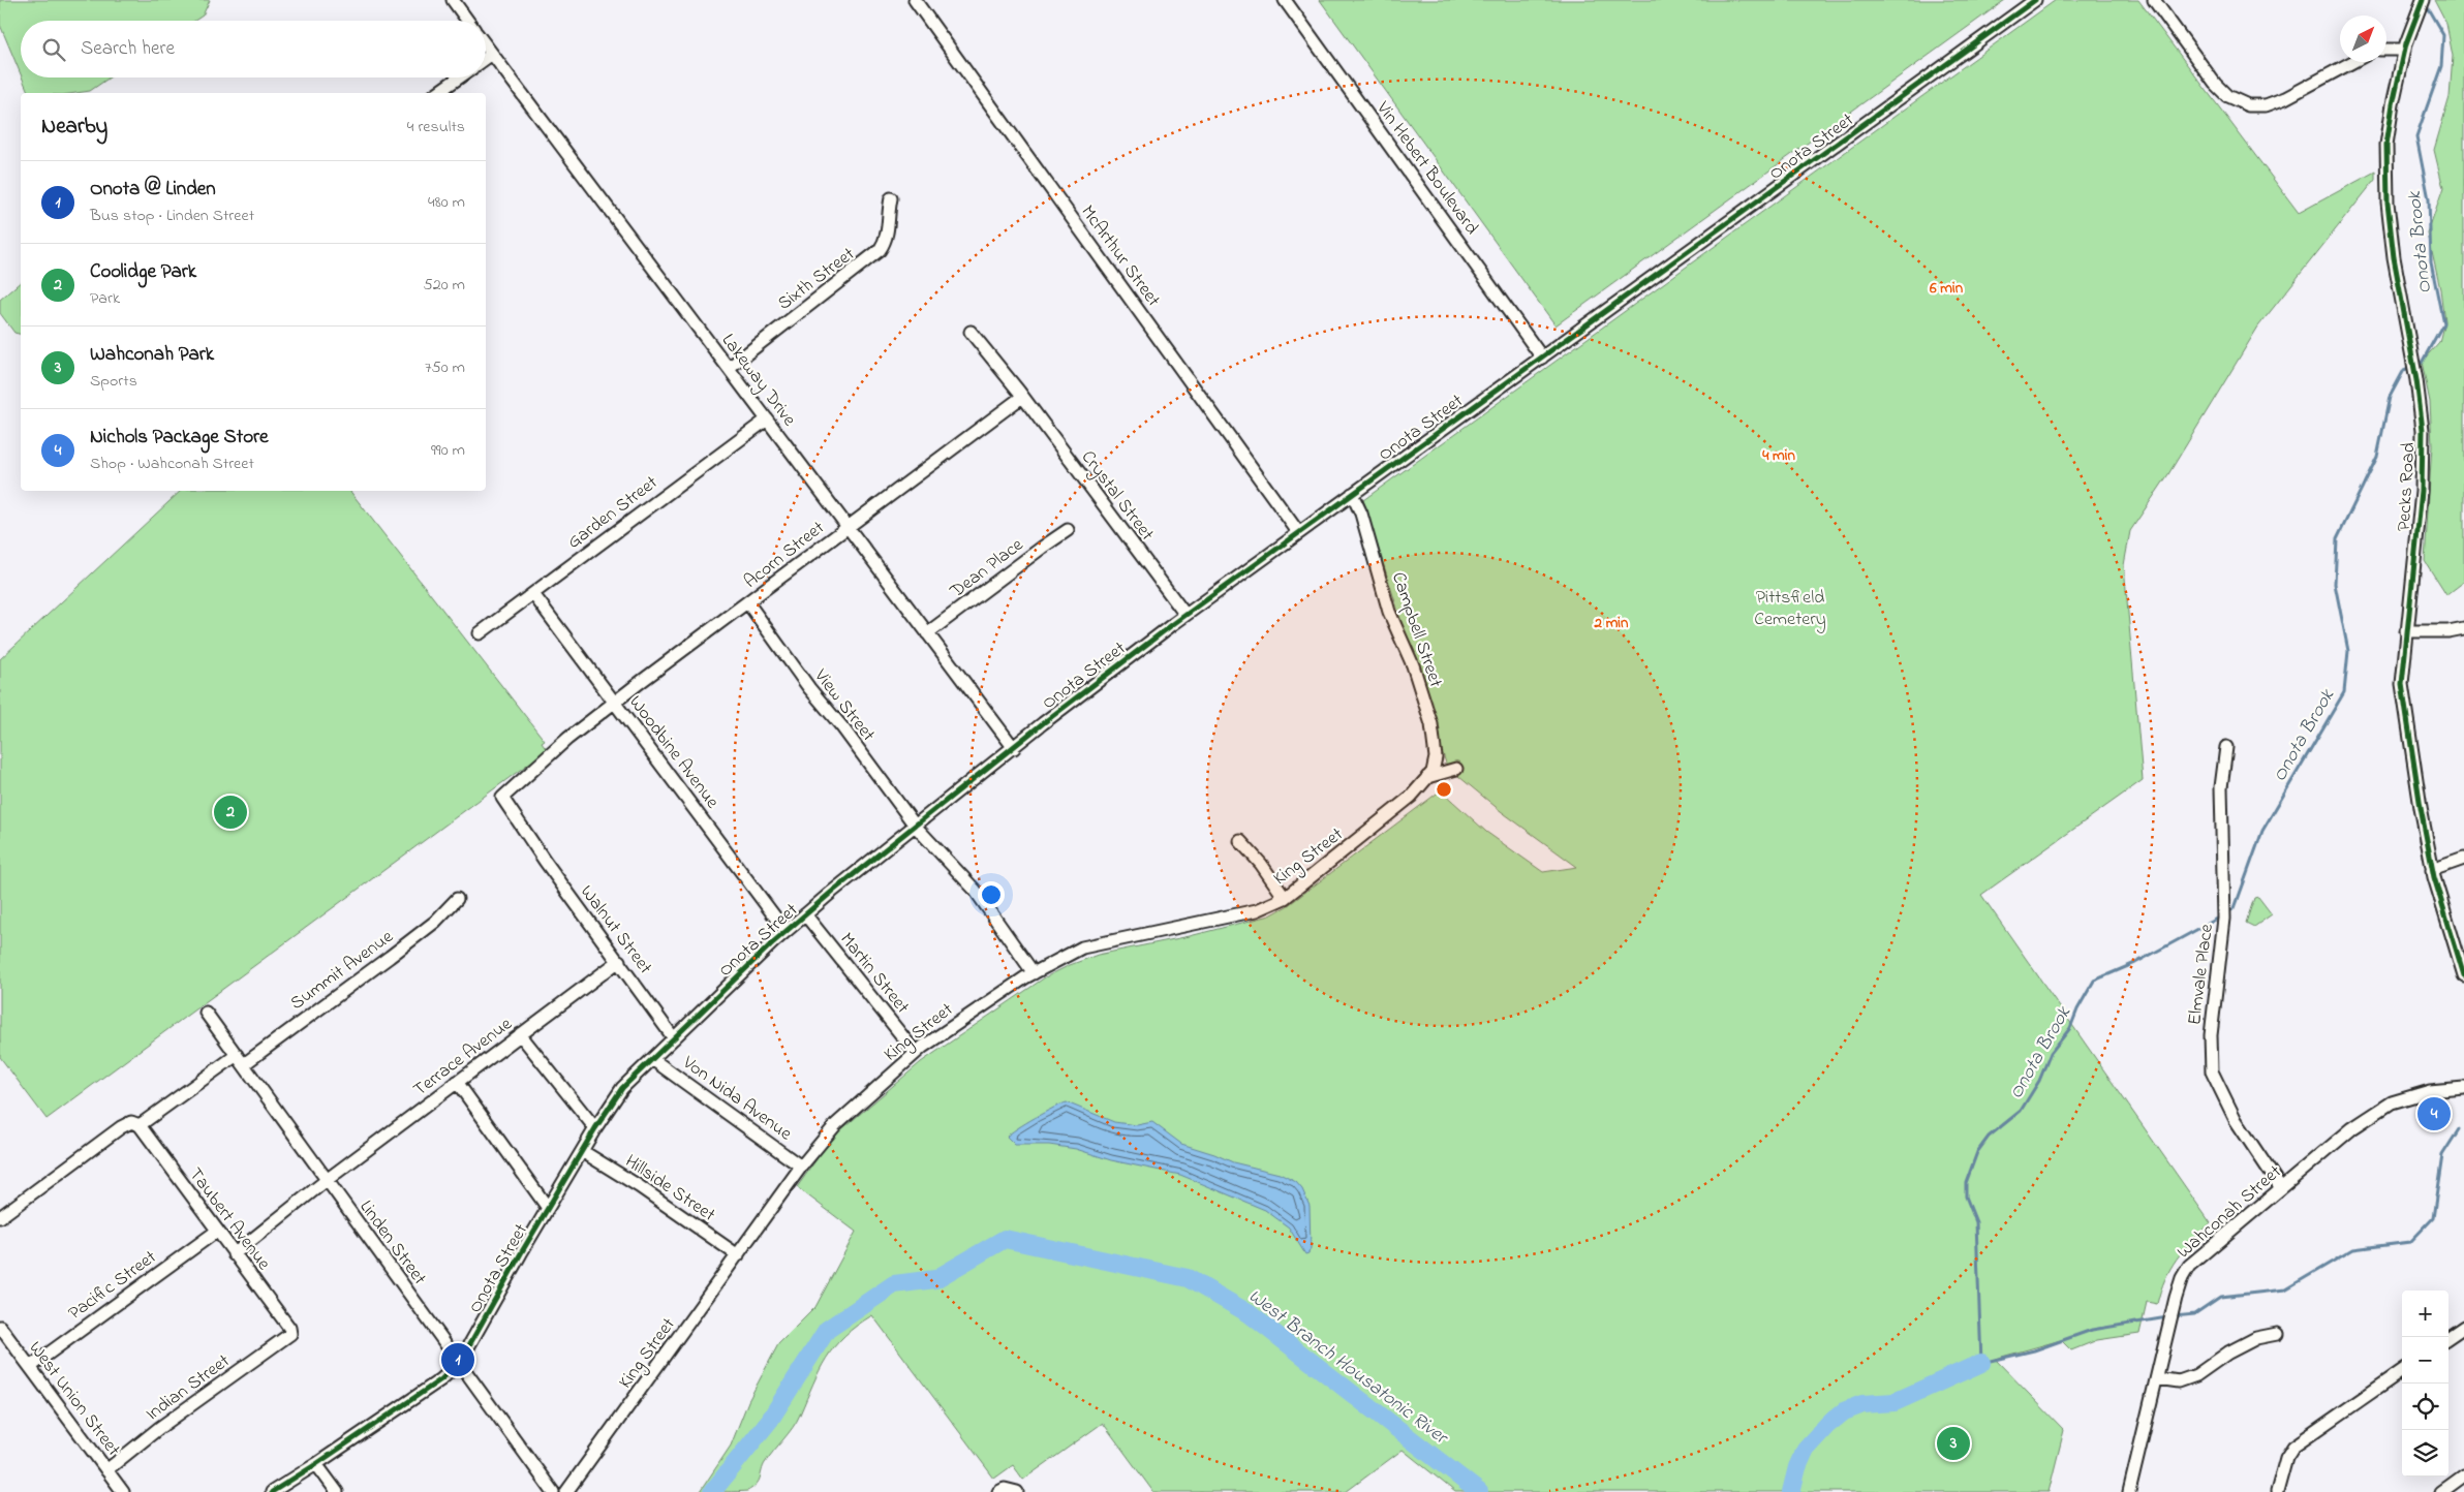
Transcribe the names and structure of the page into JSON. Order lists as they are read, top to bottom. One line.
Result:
{"streets":{"street":["Onota Street","Vin Hebert Boulevard","McArthur Street","Sixth Street","Lakeway Drive","Pecks Road","Crystal Street","Garden Street","Acorn Street","Dean Place","Campbell Street","View Street","Woodbine Avenue","King Street","Walnut Street","Summit Avenue","Martin Street","Elmvale Place","Terrace Avenue","Von Nida Avenue","Hillside Street","Wahconah Street","Taubert Avenue","Linden Street","Pacific Street","Indian Street","West Union Street"]},"crossings":[["Onota Street","Vin Hebert Boulevard"],["Onota Street","McArthur Street"],["Onota Street","Lakeway Drive"],["Onota Street","Crystal Street"],["Onota Street","Campbell Street"],["Onota Street","View Street"],["Onota Street","Woodbine Avenue"],["Onota Street","Walnut Street"],["Onota Street","Martin Street"],["Onota Street","Von Nida Avenue"],["Onota Street","Hillside Street"],["Onota Street","Linden Street"],["Sixth Street","Lakeway Drive"],["Lakeway Drive","Garden Street"],["Lakeway Drive","Acorn Street"],["Lakeway Drive","Dean Place"],["Crystal Street","Acorn Street"],["Garden Street","Woodbine Avenue"],["Acorn Street","View Street"],["Acorn Street","Woodbine Avenue"],["Acorn Street","Walnut Street"],["Campbell Street","King Street"],["View Street","King Street"],["King Street","Martin Street"],["King Street","Von Nida Avenue"],["King Street","Hillside Street"],["Walnut Street","Terrace Avenue"],["Summit Avenue","Taubert Avenue"],["Summit Avenue","Linden Street"],["Elmvale Place","Wahconah Street"],["Terrace Avenue","Taubert Avenue"],["Terrace Avenue","Linden Street"],["Taubert Avenue","Pacific Street"],["Taubert Avenue","Indian Street"],["Pacific Street","West Union Street"],["Indian Street","West Union Street"]],"water":["Onota Brook","West Branch Housatonic River"],"parks":["Pittsfield Cemetery"],"north":"top right","page":{"search":"Search here","heading":["Nearby","4 results"],"list":[{"mark":"1","name":"Onota @ Linden","note":"Bus stop · Linden Street","value":"480 m"},{"mark":"2","name":"Coolidge Park","note":"Park","value":"520 m"},{"mark":"3","name":"Wahconah Park","note":"Sports","value":"750 m"},{"mark":"4","name":"Nichols Package Store","note":"Shop · Wahconah Street","value":"990 m"}],"pins":["2","4","1","3"],"map_buttons":["+","−"]},"rings":["6 min","4 min","2 min"]}
